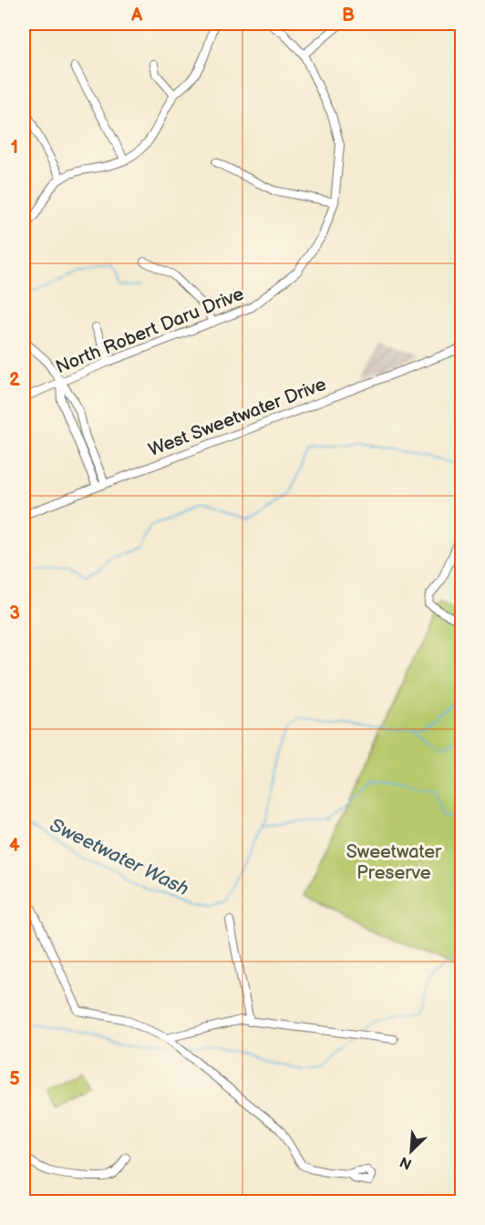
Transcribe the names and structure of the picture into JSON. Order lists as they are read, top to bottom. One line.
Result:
{"streets":{"street":["North Robert Daru Drive","West Sweetwater Drive"]},"water":["Sweetwater Wash"],"parks":["Sweetwater Preserve"],"north":"bottom left","grid":{"columns":["A","B"],"rows":["1","2","3","4","5"]}}
